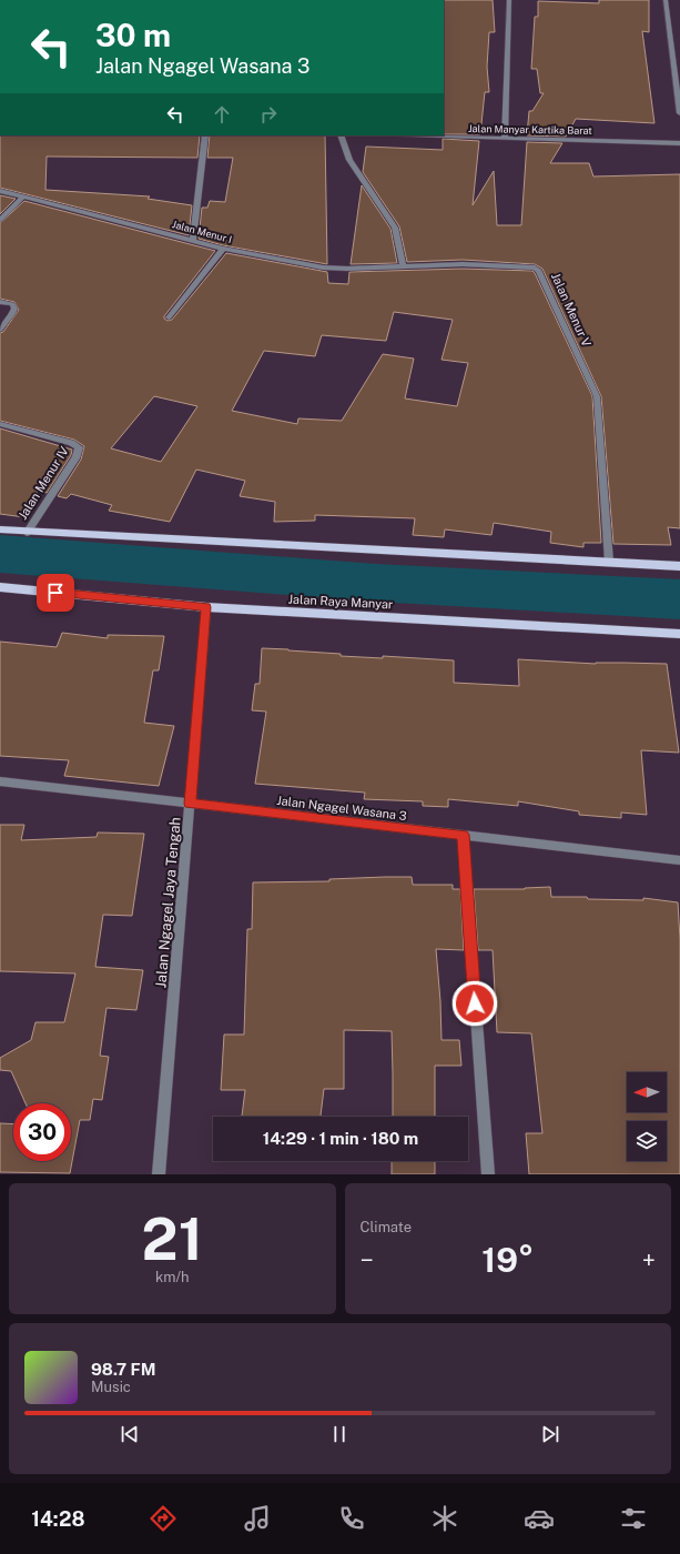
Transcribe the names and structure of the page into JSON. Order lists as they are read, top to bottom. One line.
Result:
{"streets":{"main road":["Jalan Raya Manyar"],"street":["Jalan Manyar Kartika Barat","Jalan Menur I","Jalan Menur V","Jalan Menur IV","Jalan Ngagel Wasana 3","Jalan Ngagel Jaya Tengah"]},"crossings":[["Jalan Menur I","Jalan Menur V"],["Jalan Raya Manyar","Jalan Ngagel Jaya Tengah"],["Jalan Ngagel Wasana 3","Jalan Ngagel Jaya Tengah"]],"north":"left","page":{"turn":["30 m","Jalan Ngagel Wasana 3"],"limit":"30","trip":"14:29 · 1 min · 180 m","tile":[["21","km/h"],"Climate"],"heat":["−","19°","+"],"song":["98.7 FM","Music"],"tabs":"14:28"}}
